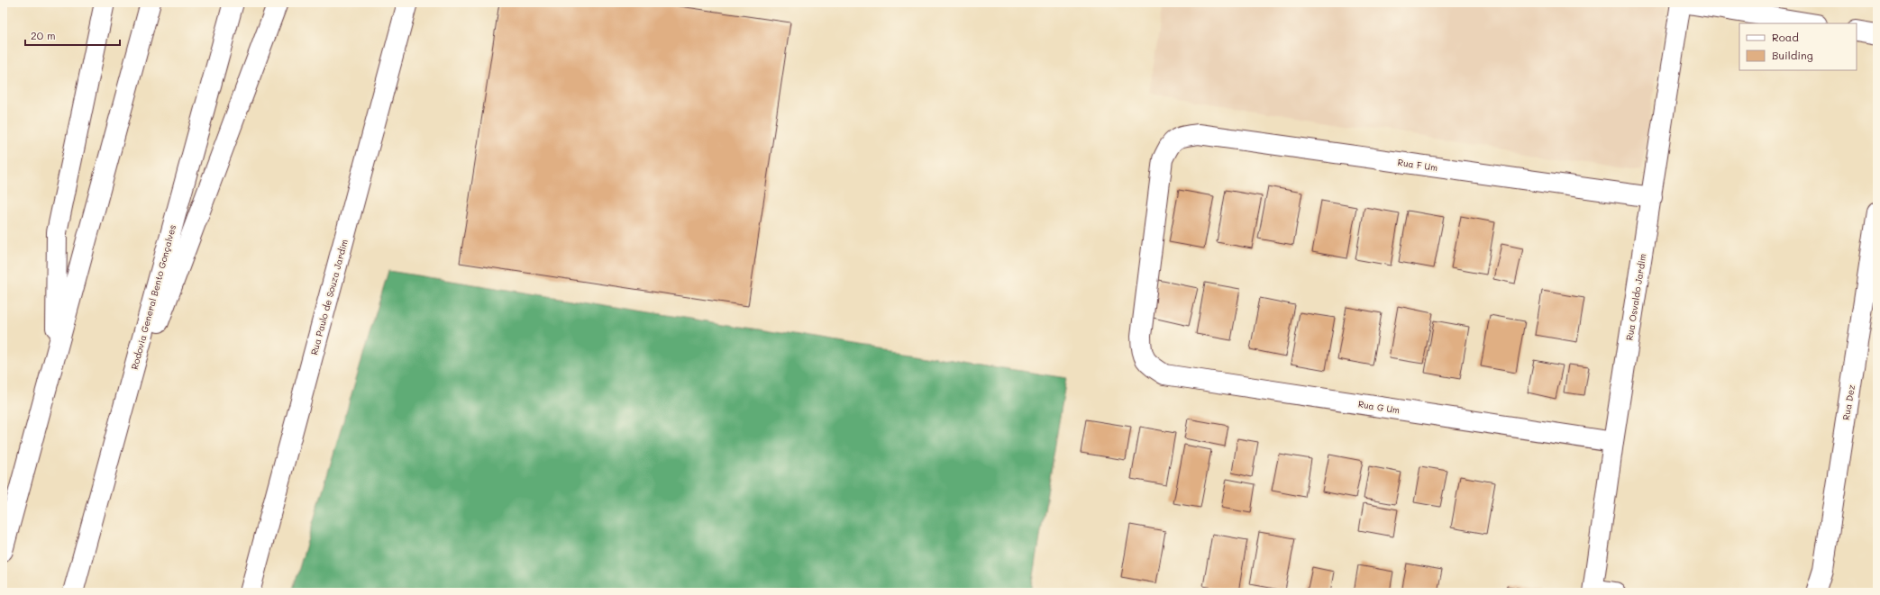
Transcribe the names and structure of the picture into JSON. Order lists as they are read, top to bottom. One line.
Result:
{"streets":{"main road":["Rua F Um","Rodovia General Bento Gonçalves","Rua Paulo de Souza Jardim","Rua Osvaldo Jardim","Rua Dez","Rua G Um"]},"crossings":[["Rua F Um","Rua Osvaldo Jardim"],["Rua F Um","Rua G Um"],["Rua Osvaldo Jardim","Rua G Um"]],"legend":["Road","Building"],"scale_bar":"20 m"}
